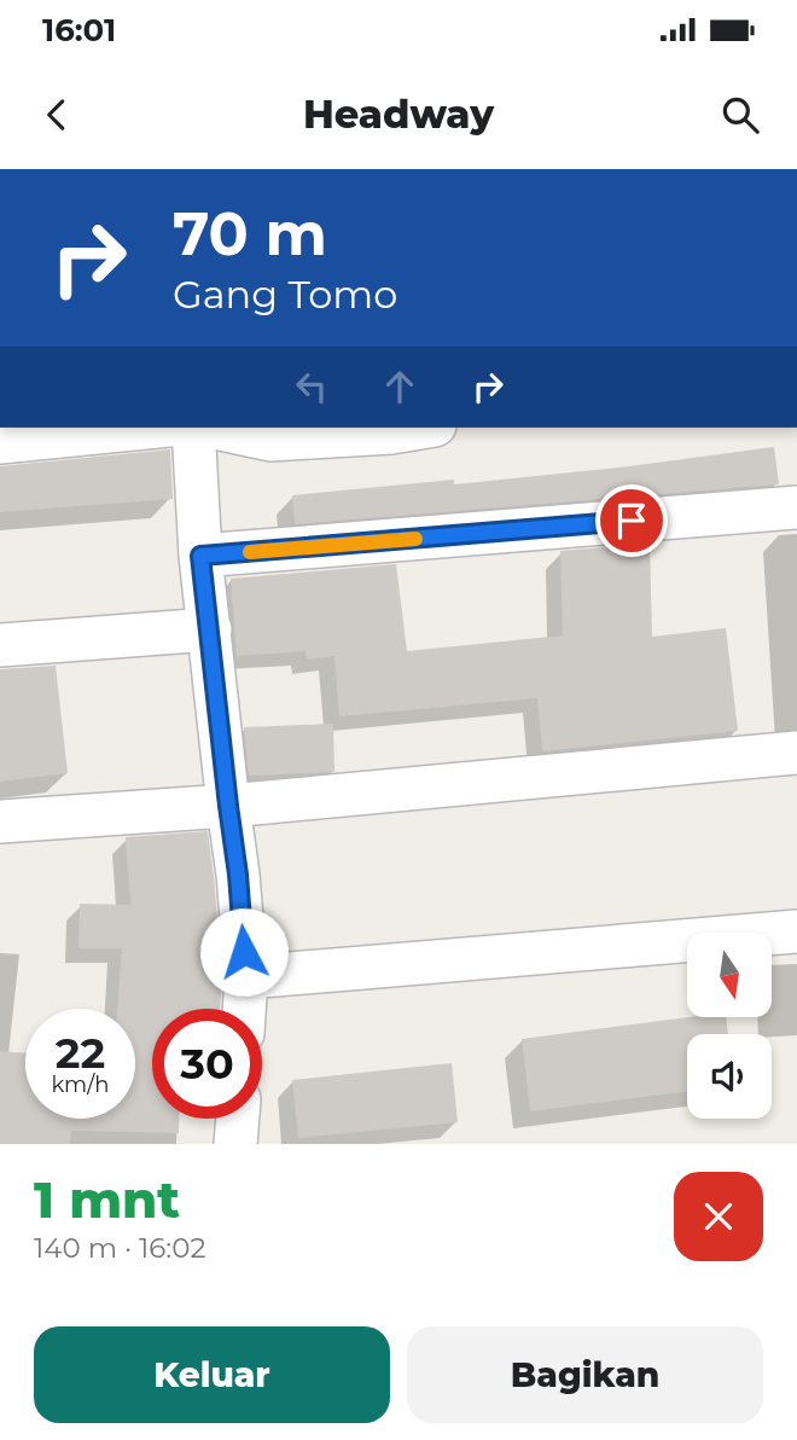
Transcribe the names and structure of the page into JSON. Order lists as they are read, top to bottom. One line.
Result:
{"north":"bottom","page":{"status":"16:01","header":"Headway","turn":["70 m","Gang Tomo"],"speed":"22 km/h","limit":"30","heading":["1 mnt","140 m · 16:02"],"buttons":["Keluar","Bagikan"]}}
